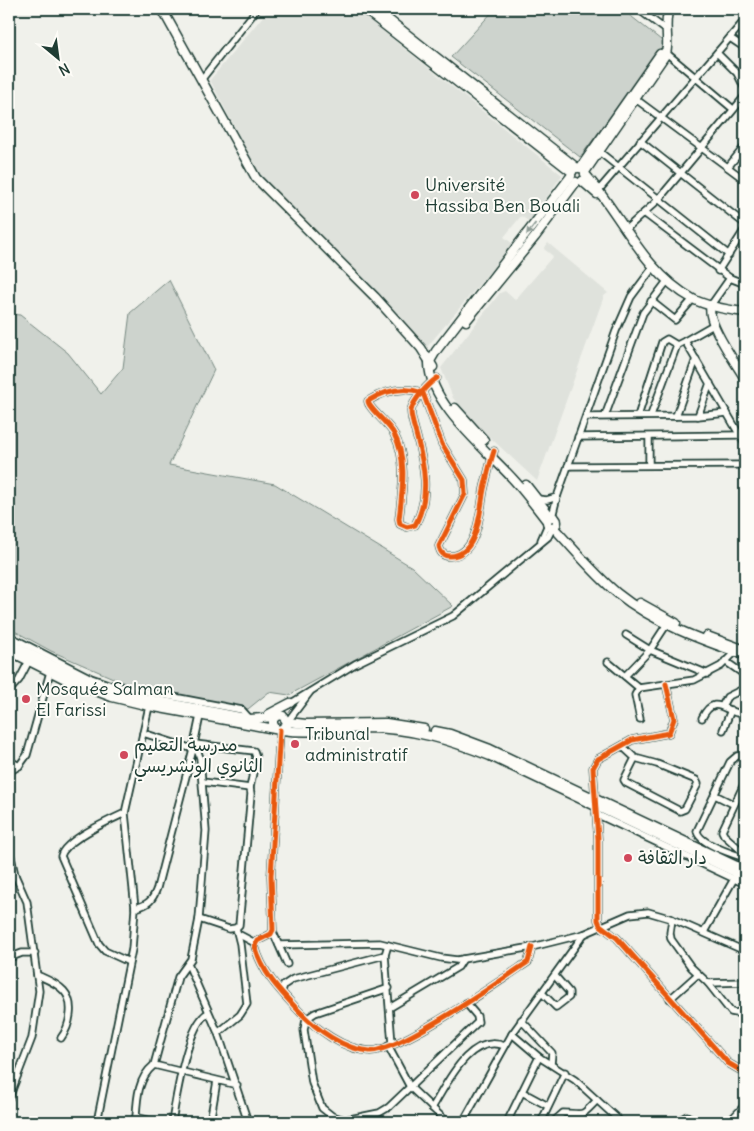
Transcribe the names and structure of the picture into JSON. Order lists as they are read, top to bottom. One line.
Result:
{"places":["Université Hassiba Ben Bouali","Mosquée Salman El Farissi","Tribunal administratif","مدرسة التعليم الثانوي الونشريسي","دار الثقافة"],"north":"bottom right"}
